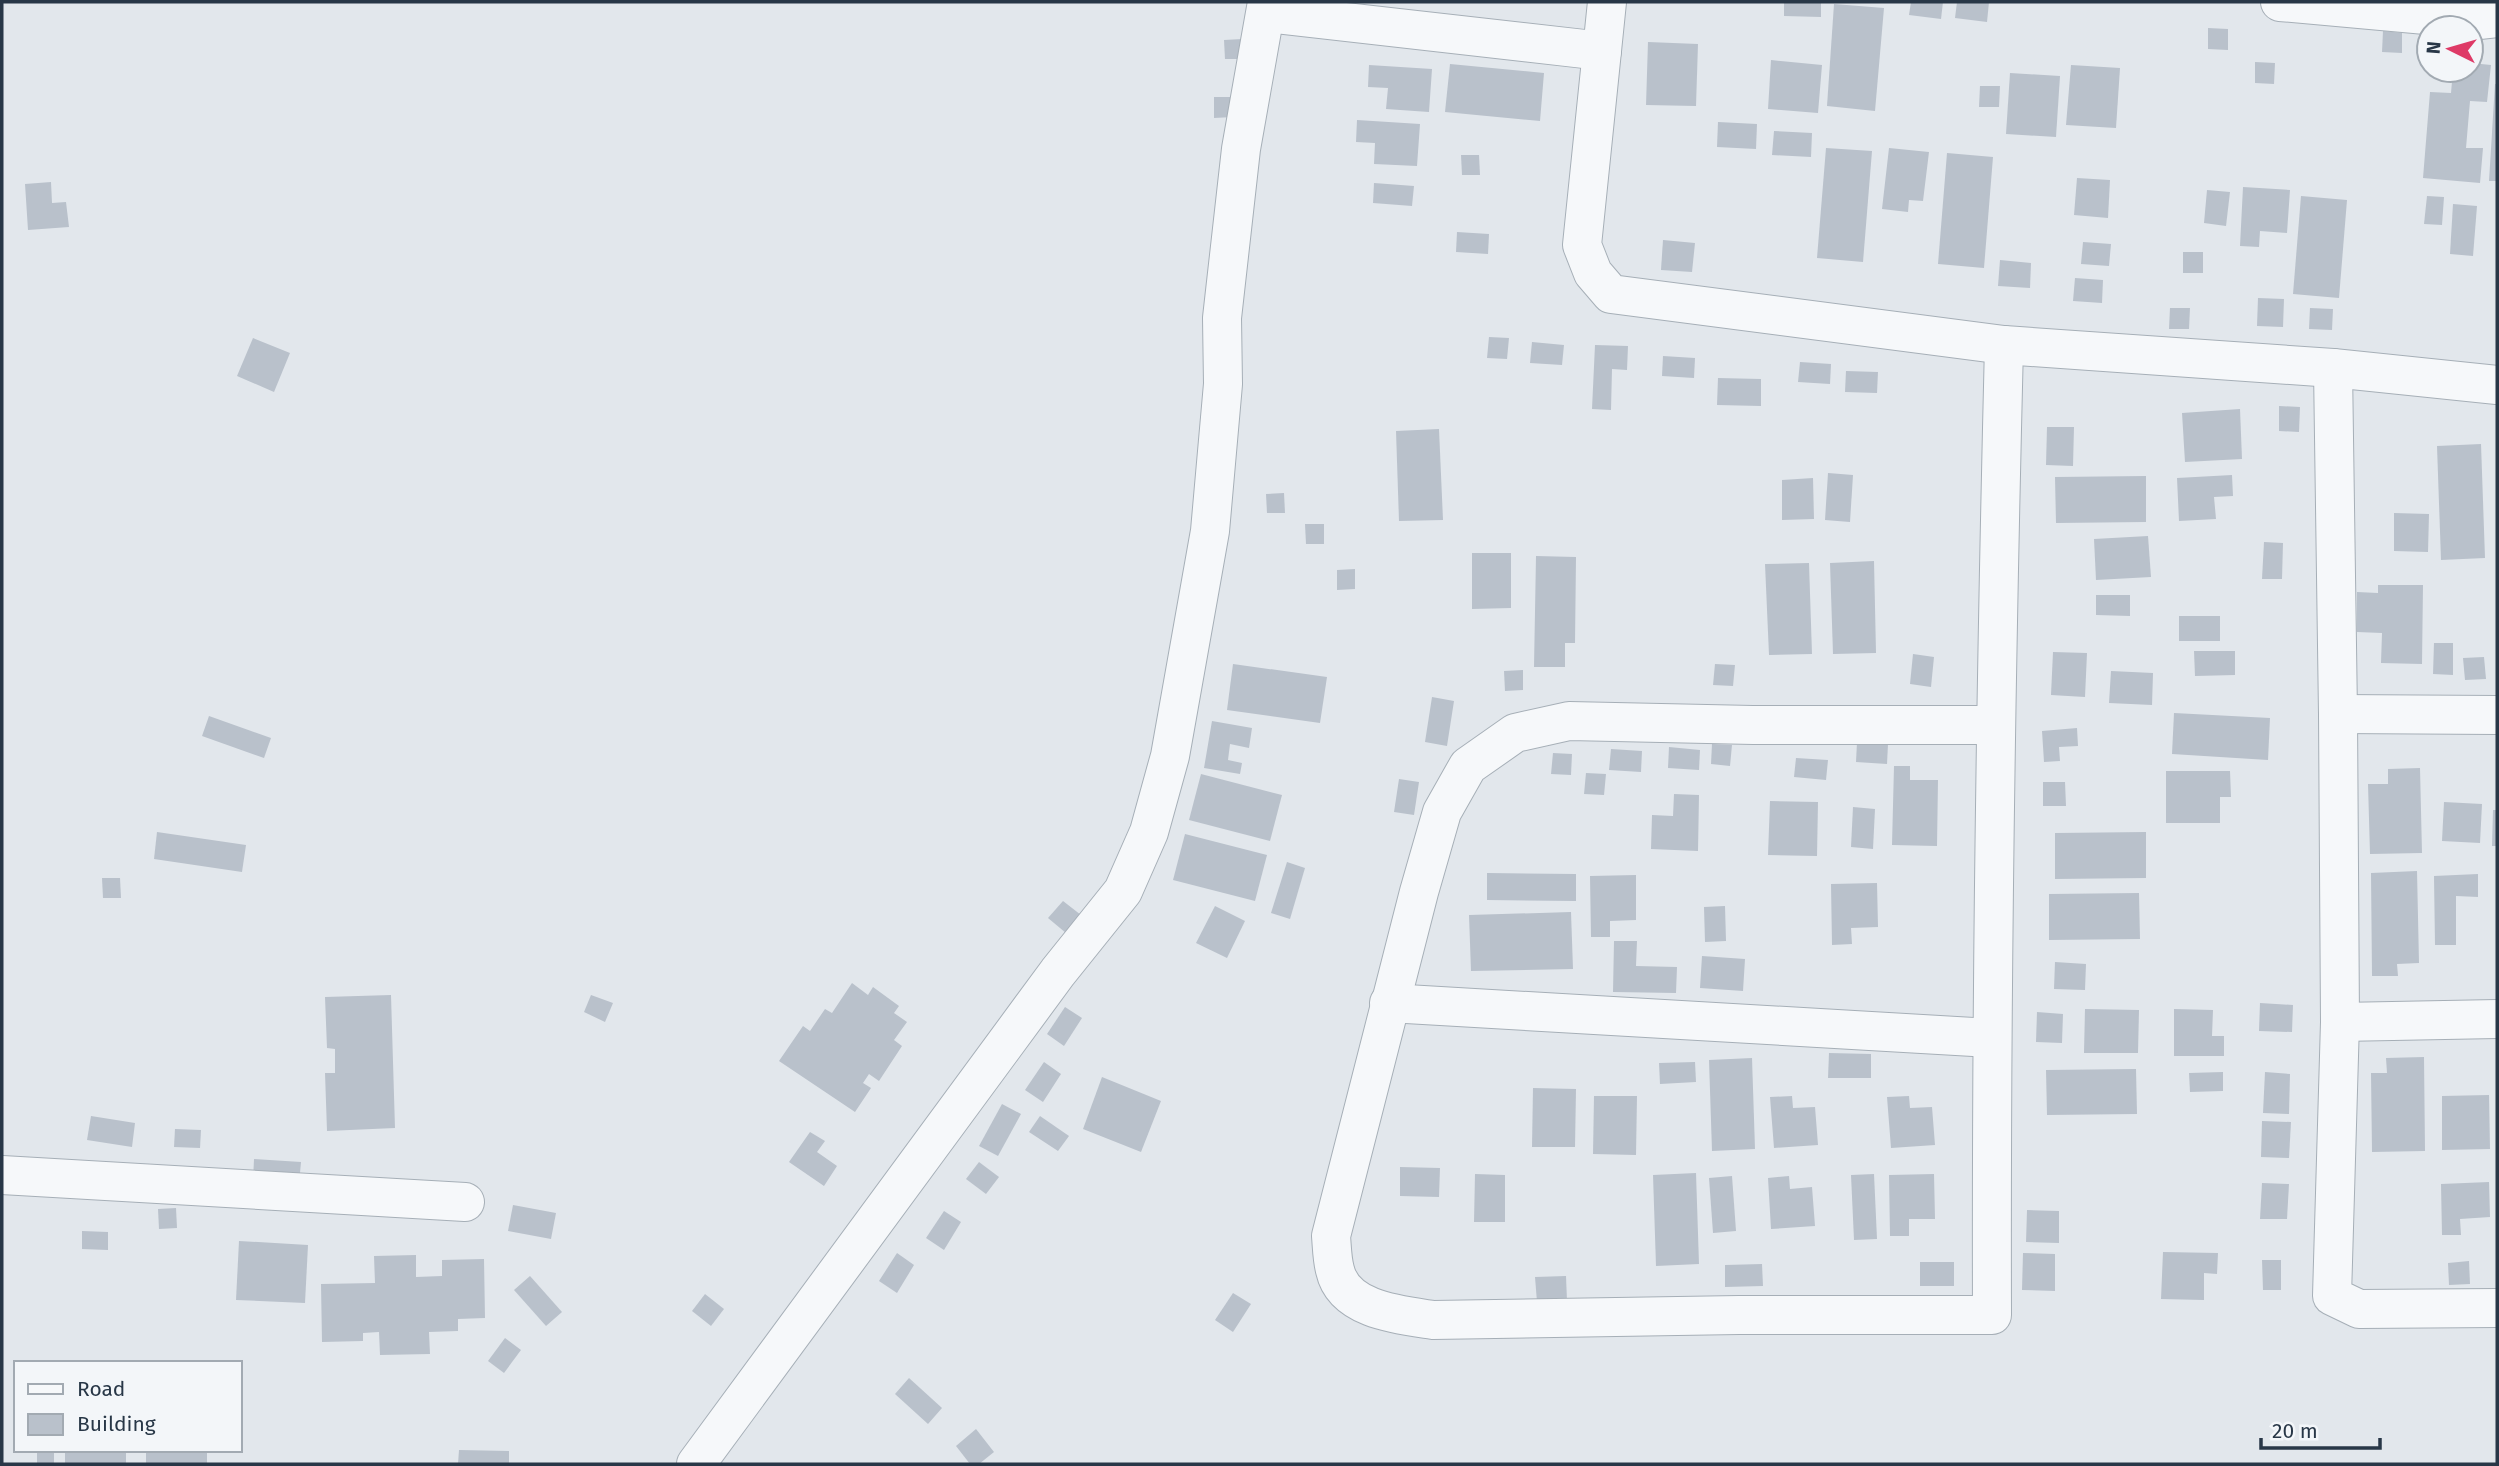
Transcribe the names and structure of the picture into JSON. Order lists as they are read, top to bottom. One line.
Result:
{"legend":["Road","Building"],"scale_bar":"20 m","north":"left"}
